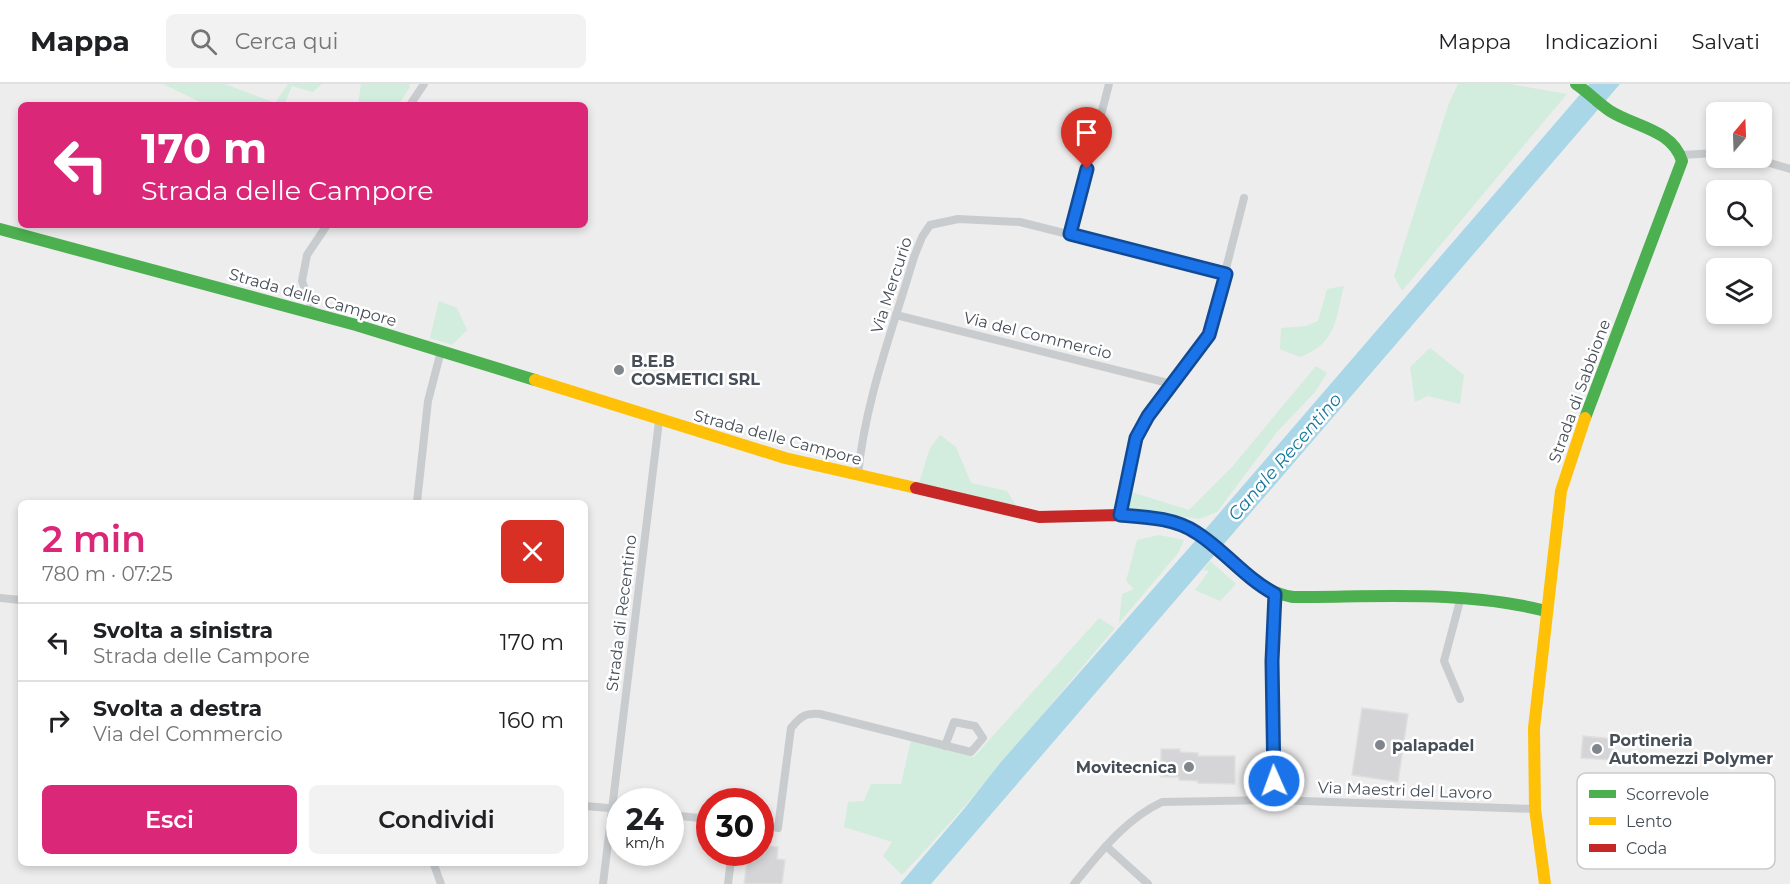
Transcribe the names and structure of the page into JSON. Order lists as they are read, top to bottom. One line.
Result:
{"streets":{"street":["Via Mercurio","Strada delle Campore","Via del Commercio","Strada di Sabbione","Strada di Recentino","Via Maestri del Lavoro"]},"crossings":[["Via Mercurio","Strada delle Campore"],["Via Mercurio","Via del Commercio"],["Strada delle Campore","Strada di Sabbione"],["Strada delle Campore","Strada di Recentino"],["Strada di Sabbione","Via Maestri del Lavoro"]],"water":["Canale Recentino"],"places":["B.E.B COSMETICI SRL","palapadel","Portineria Automezzi Polymer","Movitecnica"],"legend":["Scorrevole","Lento","Coda"],"north":"top","page":{"header":"Mappa","search":"Cerca qui","nav":["Mappa","Indicazioni","Salvati"],"turn":["170 m","Strada delle Campore"],"heading":["2 min","780 m · 07:25"],"list":[{"name":"Svolta a sinistra","note":"Strada delle Campore","value":"170 m"},{"name":"Svolta a destra","note":"Via del Commercio","value":"160 m"}],"buttons":["Esci","Condividi"],"speed":"24 km/h","limit":"30"}}
